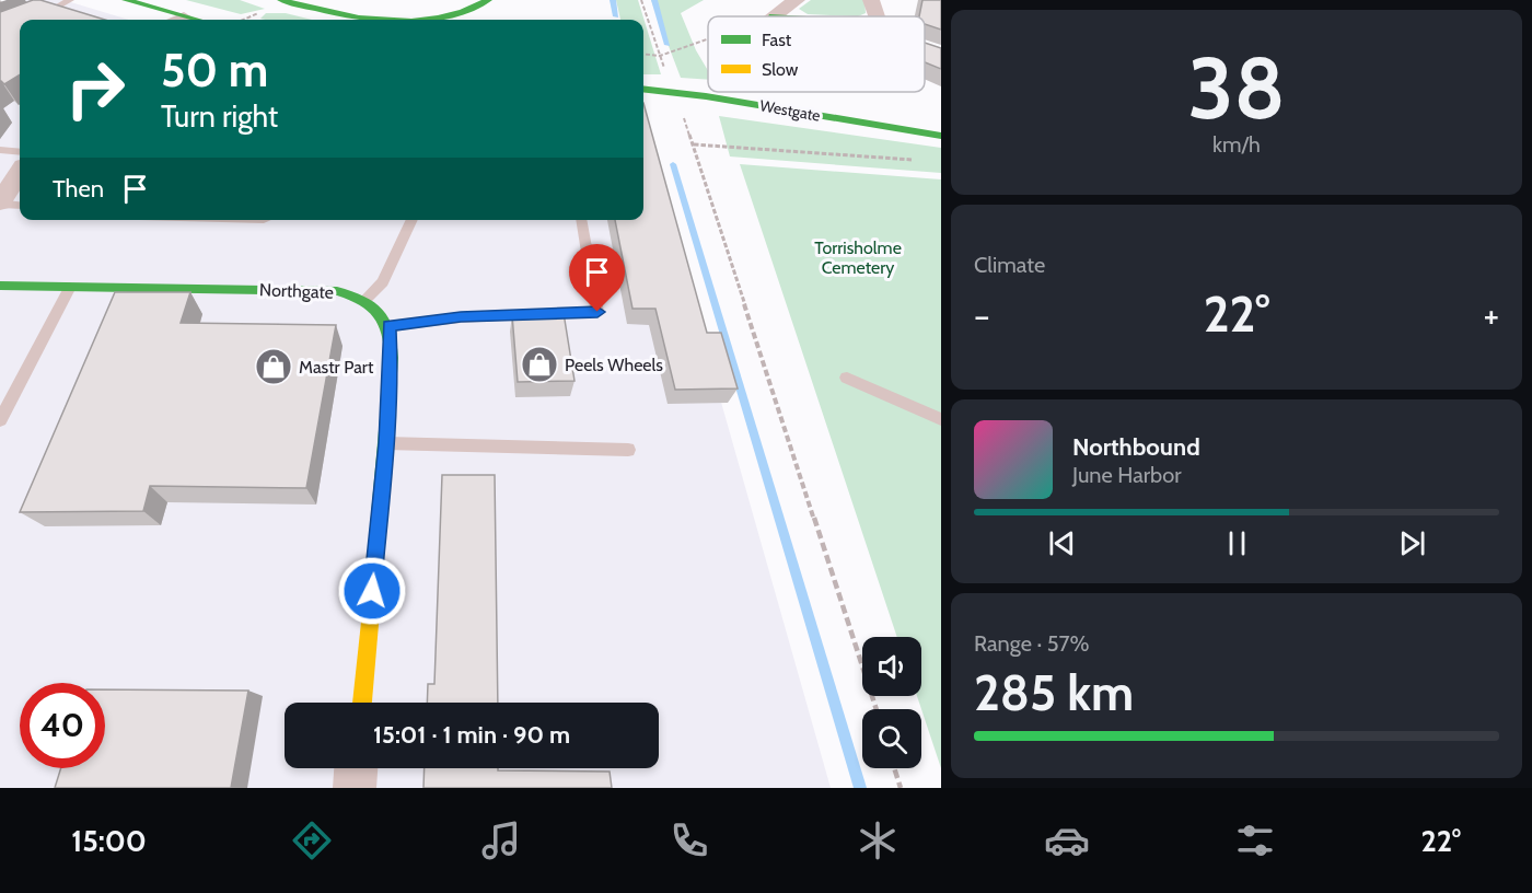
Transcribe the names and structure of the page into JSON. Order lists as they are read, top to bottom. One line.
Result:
{"streets":{"street":["Westgate","Northgate"]},"parks":["Torrisholme Cemetery"],"places":{"shop":["Peels Wheels","Mastr Part"]},"legend":["Fast","Slow"],"page":{"tile":[["38","km/h"],"Climate",["Range · 57%","285 km"]],"turn":["50 m","Turn right"],"then":"Then","heat":["−","22°","+"],"song":["Northbound","June Harbor"],"limit":"40","trip":"15:01 · 1 min · 90 m","tabs":["15:00","22°"]}}
